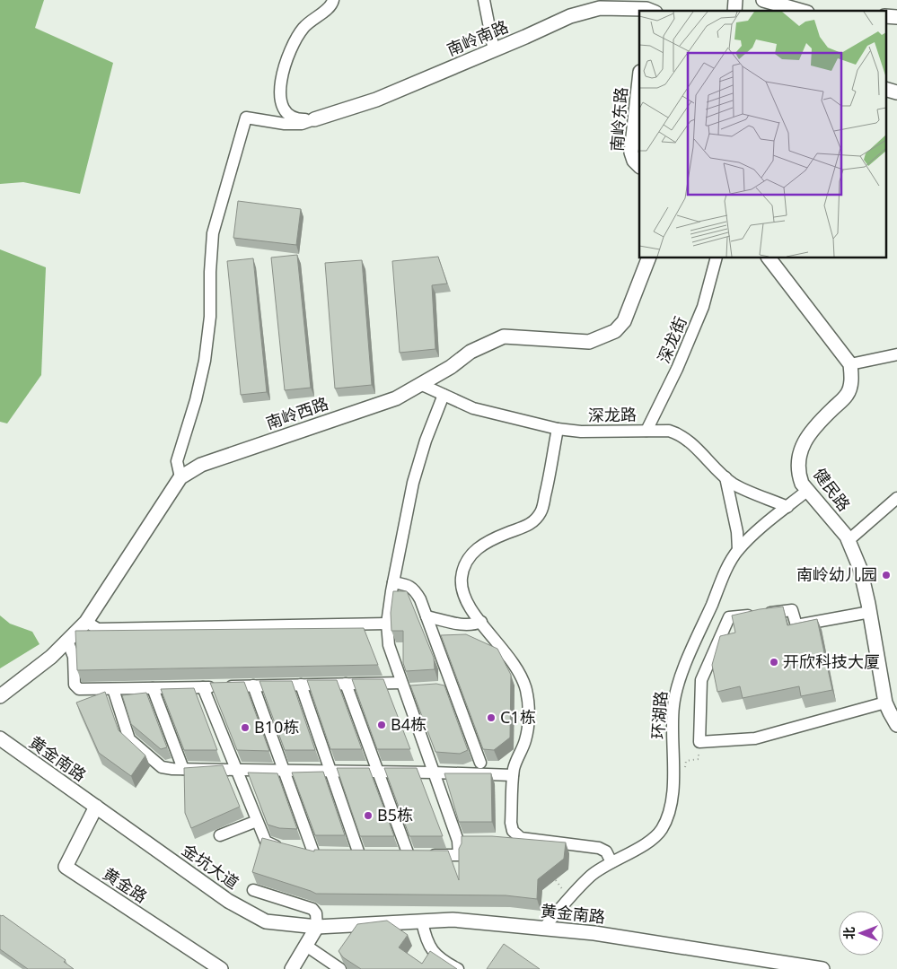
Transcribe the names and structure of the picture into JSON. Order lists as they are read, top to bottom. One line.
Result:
{"streets":{"street":["南岭南路","南岭东路","深龙街","南岭西路","深龙路","健民路","环湖路","黄金南路","金坑大道","黄金路"]},"crossings":[["深龙街","深龙路"],["南岭西路","深龙路"],["深龙路","环湖路"],["健民路","环湖路"],["环湖路","黄金南路"],["黄金南路","金坑大道"],["黄金南路","黄金路"],["金坑大道","黄金路"]],"places":["南岭幼儿园","开欣科技大厦","C1栋","B4栋","B10栋","B5栋"],"north":"left"}
